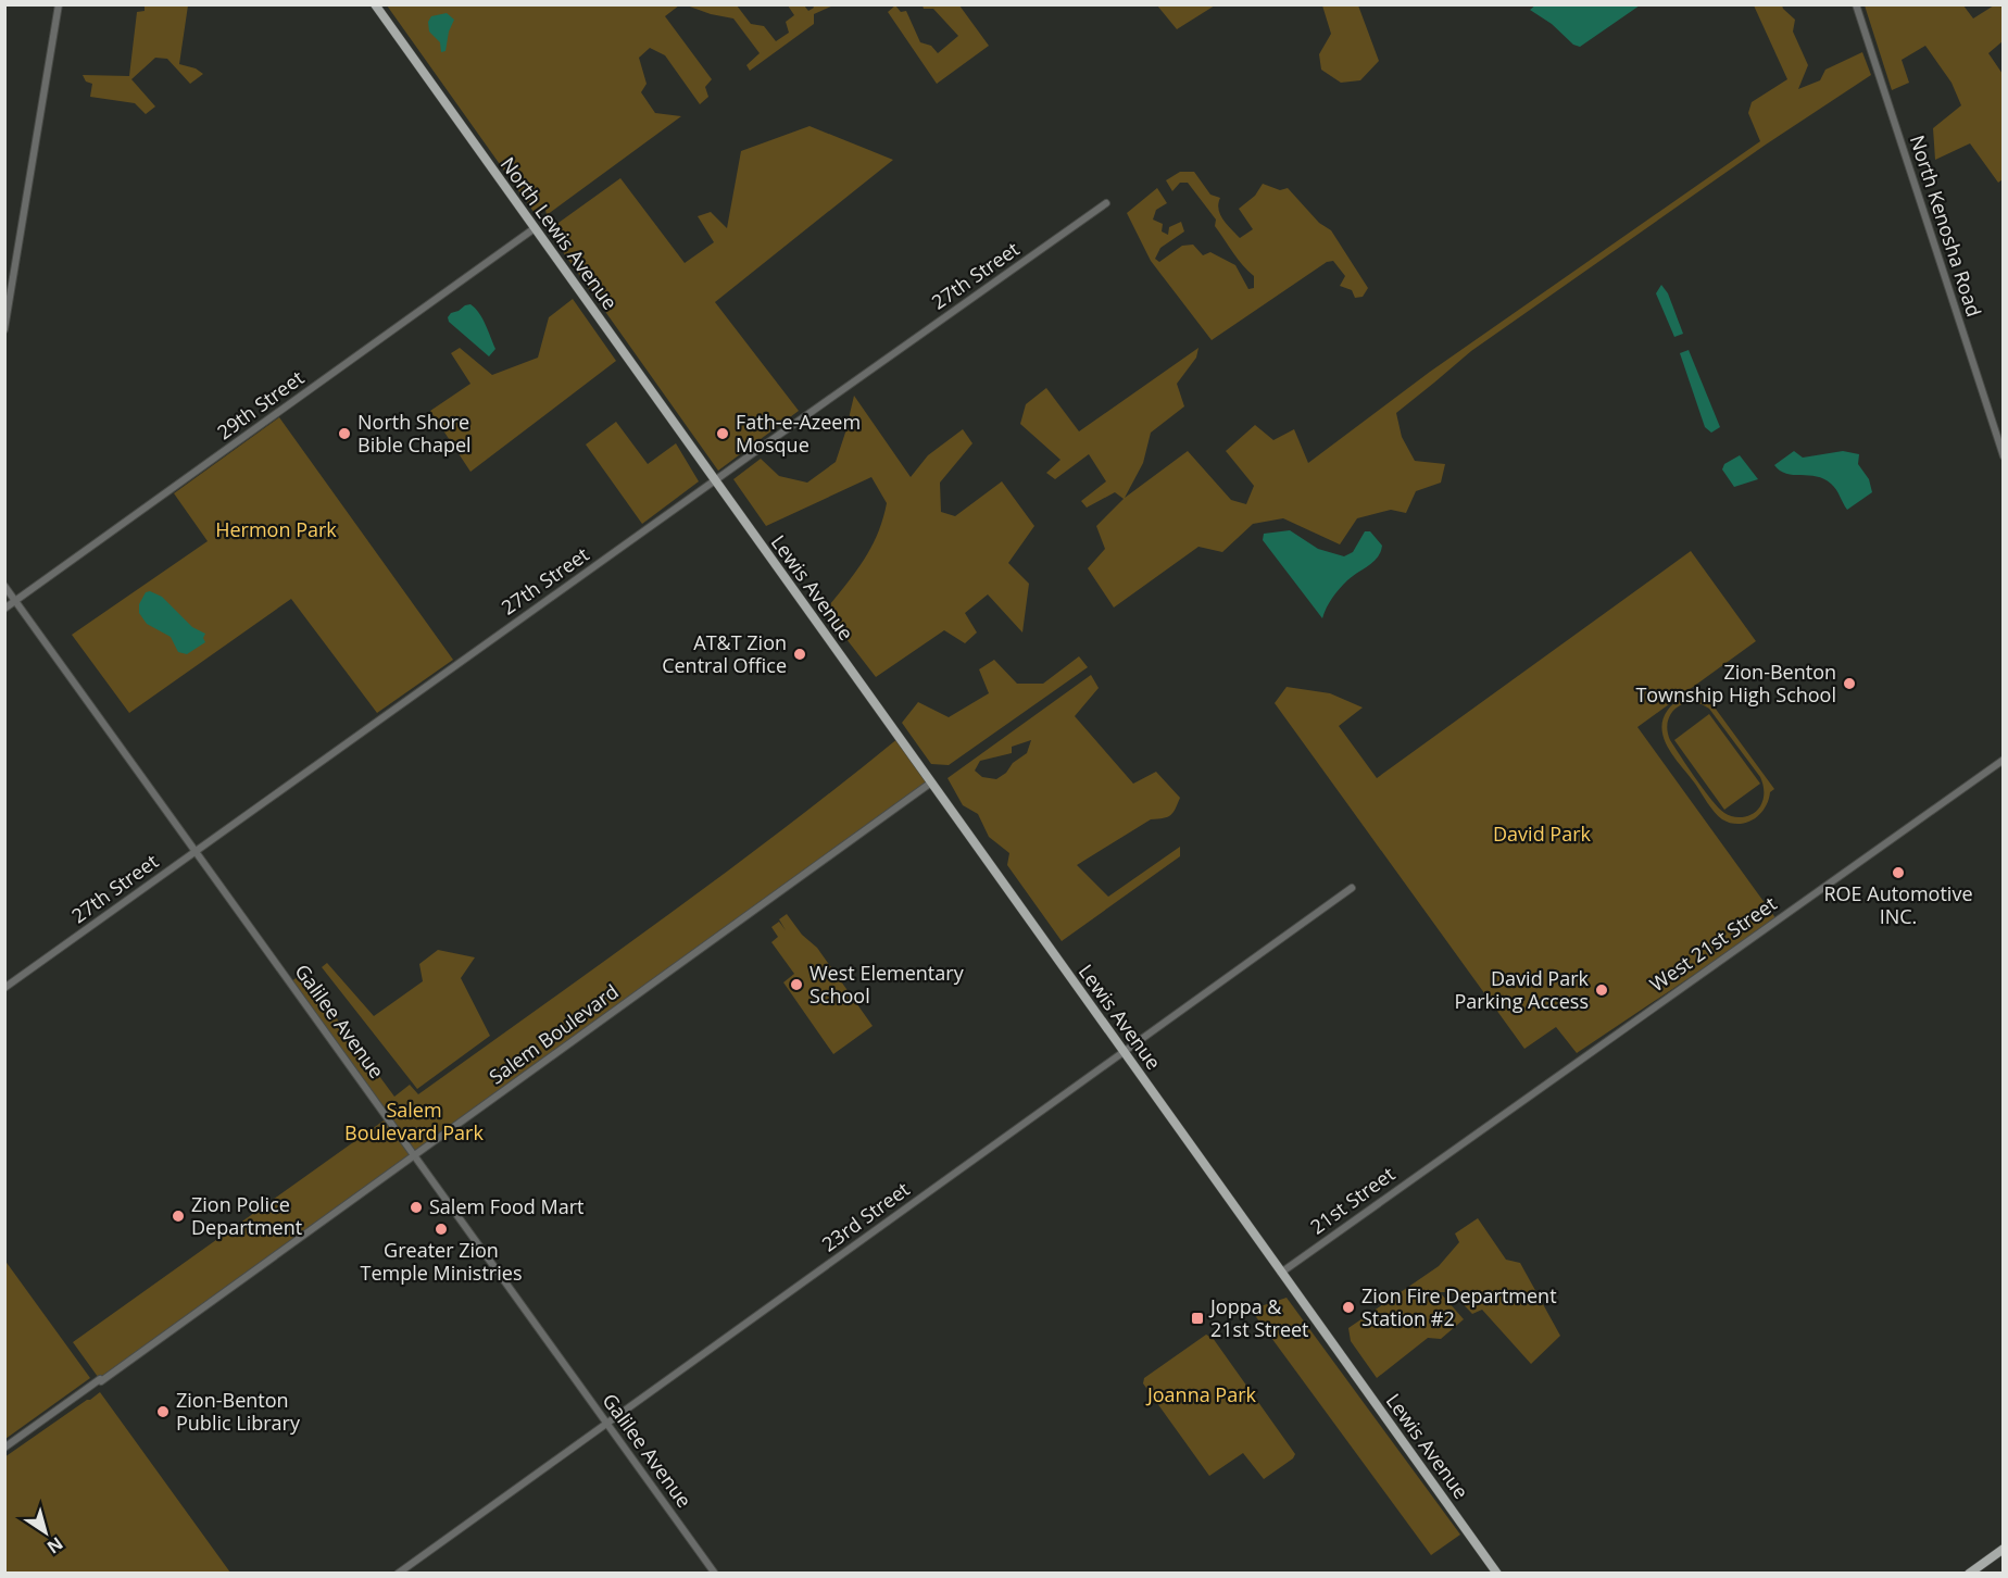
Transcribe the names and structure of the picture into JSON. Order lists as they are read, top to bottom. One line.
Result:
{"streets":{"main road":["North Lewis Avenue","Lewis Avenue"],"street":["North Kenosha Road","27th Street","29th Street","West 21st Street","Galilee Avenue","Salem Boulevard","21st Street","23rd Street"]},"crossings":[["North Lewis Avenue","27th Street"],["North Lewis Avenue","29th Street"],["North Lewis Avenue","Lewis Avenue"],["27th Street","Lewis Avenue"],["27th Street","Galilee Avenue"],["29th Street","Galilee Avenue"],["Lewis Avenue","Salem Boulevard"],["Lewis Avenue","21st Street"],["Lewis Avenue","23rd Street"],["West 21st Street","21st Street"],["Galilee Avenue","Salem Boulevard"],["Galilee Avenue","23rd Street"]],"parks":["Hermon Park","David Park","Salem Boulevard Park","Joanna Park"],"places":{"other":["North Shore Bible Chapel","Fath-e-Azeem Mosque","AT&T Zion Central Office","Zion-Benton Township High School","ROE Automotive INC.","West Elementary School","David Park Parking Access","Salem Food Mart","Zion Police Department","Greater Zion Temple Ministries","Zion Fire Department Station #2","Zion-Benton Public Library"],"transit":["Joppa & 21st Street"]},"north":"bottom right"}
